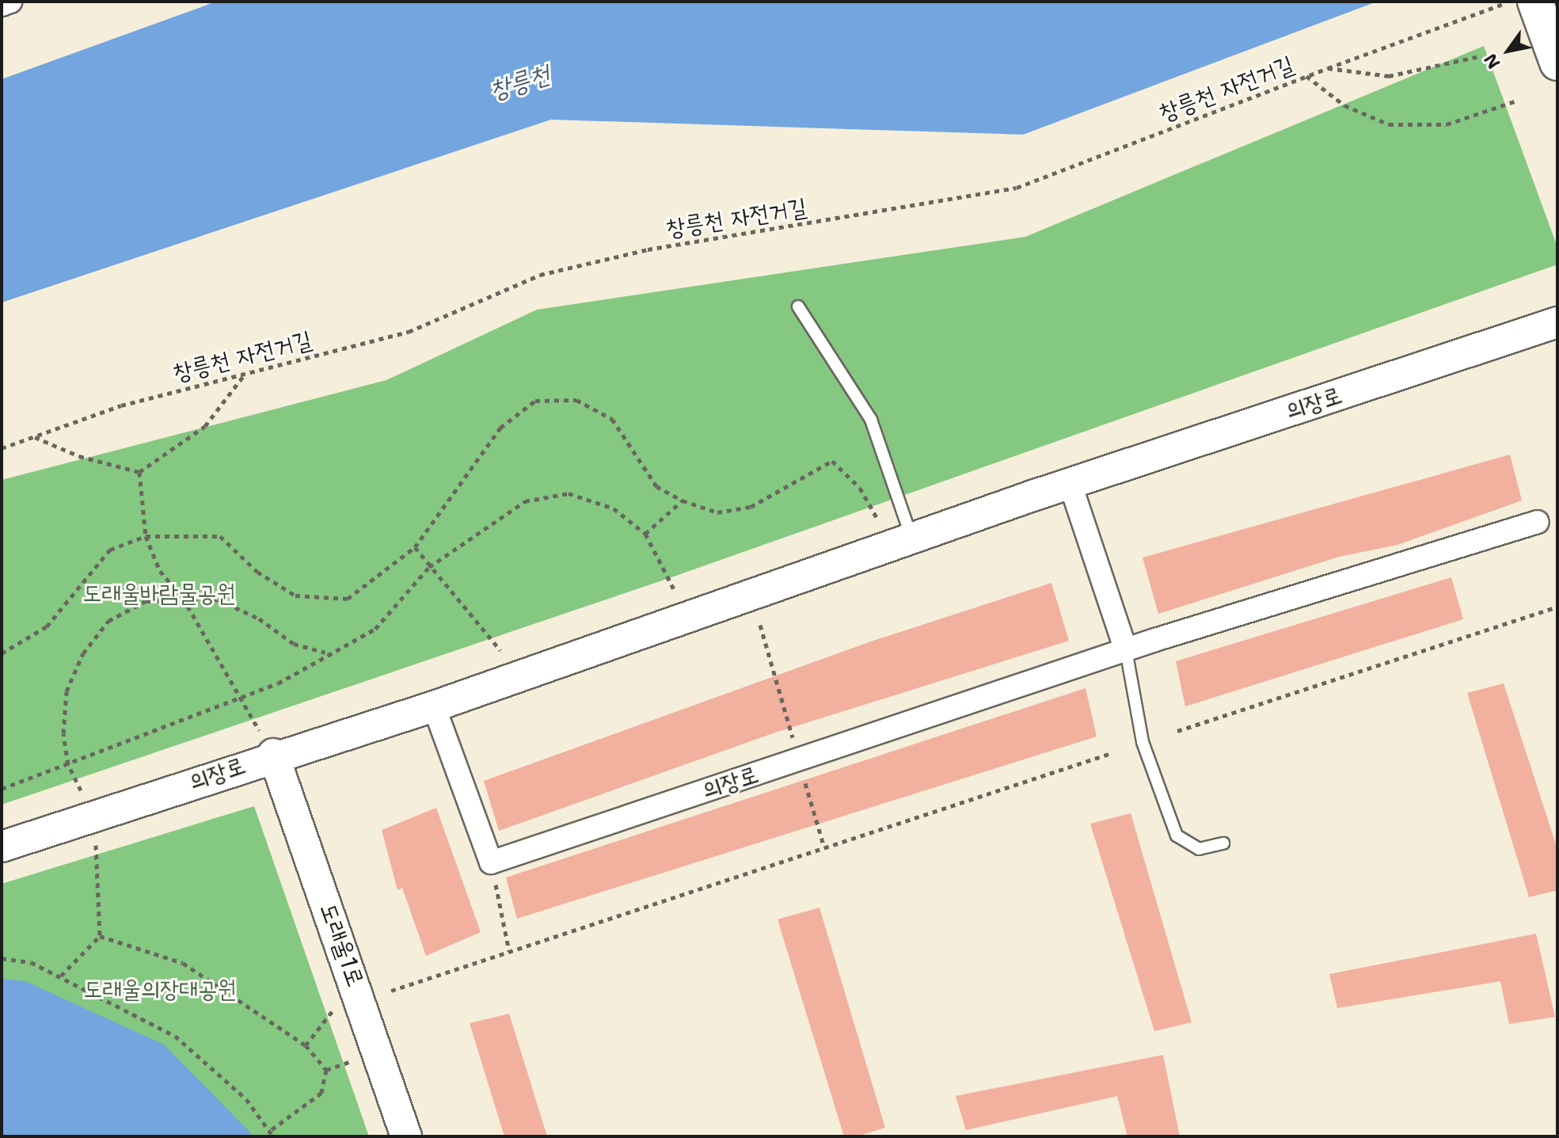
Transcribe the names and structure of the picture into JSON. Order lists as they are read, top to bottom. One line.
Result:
{"streets":{"street":["의장로","도래울1로"],"path":["창릉천 자전거길"]},"crossings":[["의장로","도래울1로"]],"water":["창릉천"],"parks":["도래울바람물공원","도래울의장대공원"],"north":"bottom left"}
